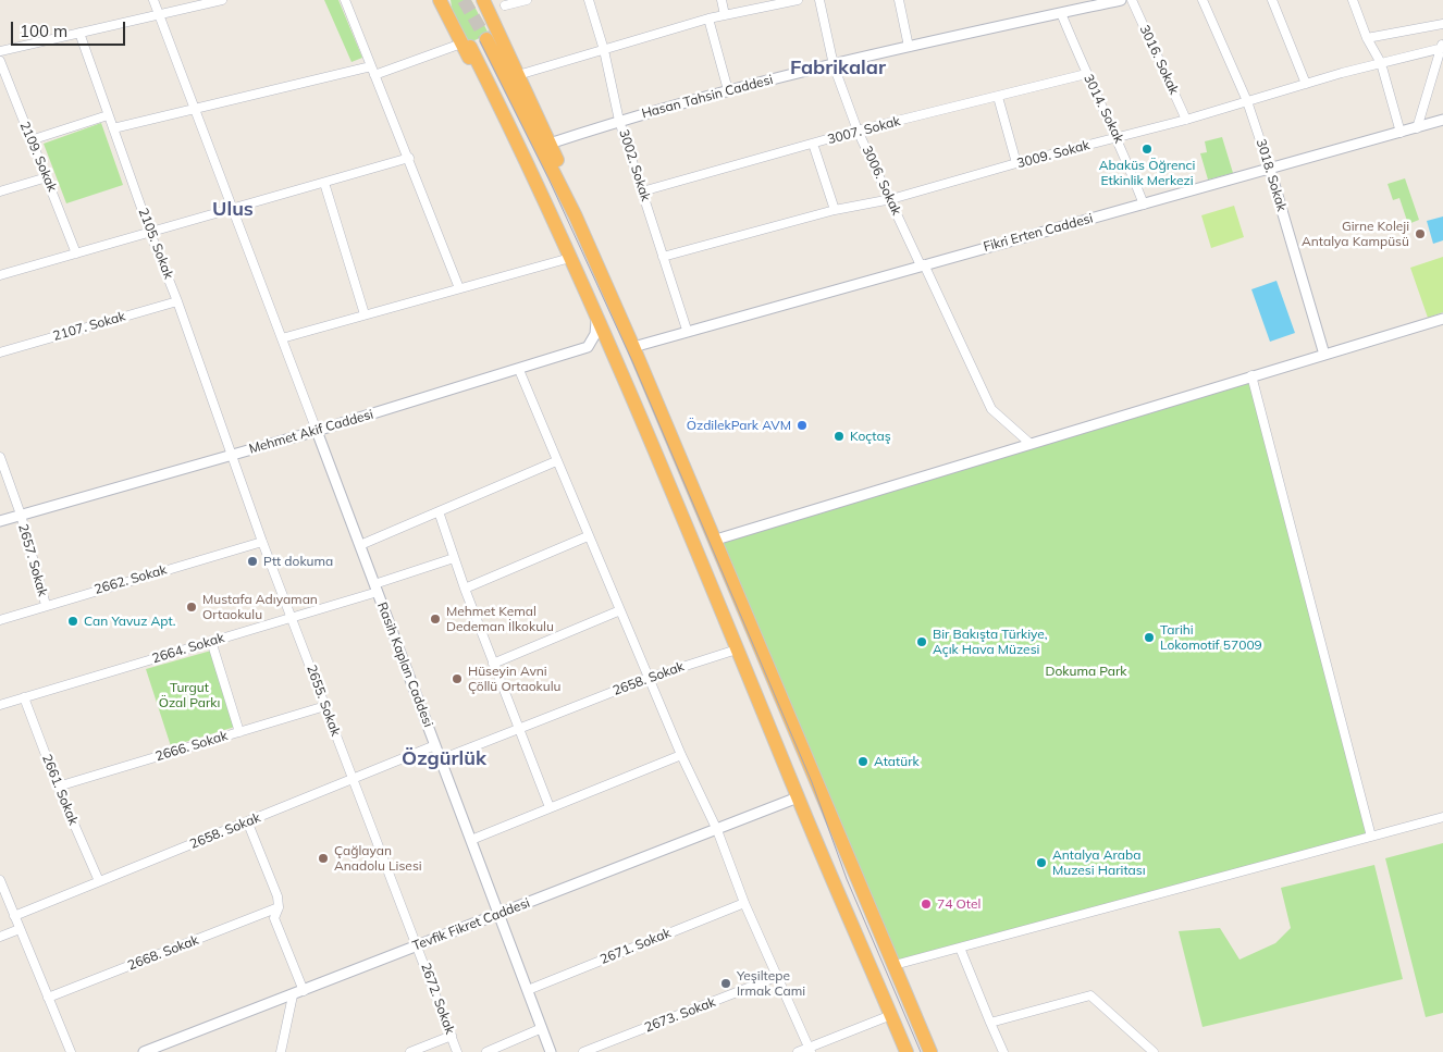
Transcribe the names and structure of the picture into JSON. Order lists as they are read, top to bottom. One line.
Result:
{"streets":{"street":["3016. Sokak","Hasan Tahsin Caddesi","3014. Sokak","3007. Sokak","3009. Sokak","2109. Sokak","3002. Sokak","3018. Sokak","3006. Sokak","Fikri Erten Caddesi","2105. Sokak","2107. Sokak","Mehmet Akif Caddesi","2657. Sokak","2662. Sokak","2664. Sokak","Rasih Kaplan Caddesi","2658. Sokak","2655. Sokak","2666. Sokak","2661. Sokak","Tevfik Fikret Caddesi","2671. Sokak","2668. Sokak","2672. Sokak","2673. Sokak"]},"crossings":[["3016. Sokak","3009. Sokak"],["Hasan Tahsin Caddesi","3014. Sokak"],["Hasan Tahsin Caddesi","3002. Sokak"],["Hasan Tahsin Caddesi","3006. Sokak"],["3014. Sokak","3007. Sokak"],["3014. Sokak","3009. Sokak"],["3014. Sokak","Fikri Erten Caddesi"],["3007. Sokak","3002. Sokak"],["3007. Sokak","3006. Sokak"],["3009. Sokak","3002. Sokak"],["3009. Sokak","3018. Sokak"],["3009. Sokak","3006. Sokak"],["3002. Sokak","Fikri Erten Caddesi"],["3018. Sokak","Fikri Erten Caddesi"],["3006. Sokak","Fikri Erten Caddesi"],["2105. Sokak","2107. Sokak"],["2105. Sokak","Mehmet Akif Caddesi"],["2105. Sokak","2655. Sokak"],["Mehmet Akif Caddesi","2657. Sokak"],["Mehmet Akif Caddesi","Rasih Kaplan Caddesi"],["Mehmet Akif Caddesi","2655. Sokak"],["2657. Sokak","2662. Sokak"],["2662. Sokak","2655. Sokak"],["2664. Sokak","Rasih Kaplan Caddesi"],["2664. Sokak","2655. Sokak"],["2664. Sokak","2661. Sokak"],["Rasih Kaplan Caddesi","2658. Sokak"],["Rasih Kaplan Caddesi","Tevfik Fikret Caddesi"],["Rasih Kaplan Caddesi","2671. Sokak"],["2658. Sokak","2655. Sokak"],["2658. Sokak","2661. Sokak"],["2655. Sokak","2666. Sokak"],["2655. Sokak","Tevfik Fikret Caddesi"],["2655. Sokak","2672. Sokak"],["2666. Sokak","2661. Sokak"],["Tevfik Fikret Caddesi","2672. Sokak"]],"districts":["Fabrikalar","Ulus","Özgürlük"],"parks":["Dokuma Park","Turgut Özal Parkı"],"places":["Abaküs Öğrenci Etkinlik Merkezi","Girne Koleji Antalya Kampüsü","ÖzdilekPark AVM","Koçtaş","Ptt dokuma","Mustafa Adıyaman Ortaokulu","Mehmet Kemal Dedeman İlkokulu","Can Yavuz Apt.","Tarihi Lokomotif 57009","Bir Bakışta Türkiye, Açık Hava Müzesi","Hüseyin Avni Çöllü Ortaokulu","Atatürk","Çağlayan Anadolu Lisesi","Antalya Araba Muzesi Haritası","74 Otel","Yeşiltepe Irmak Cami"],"scale_bar":"100 m"}
